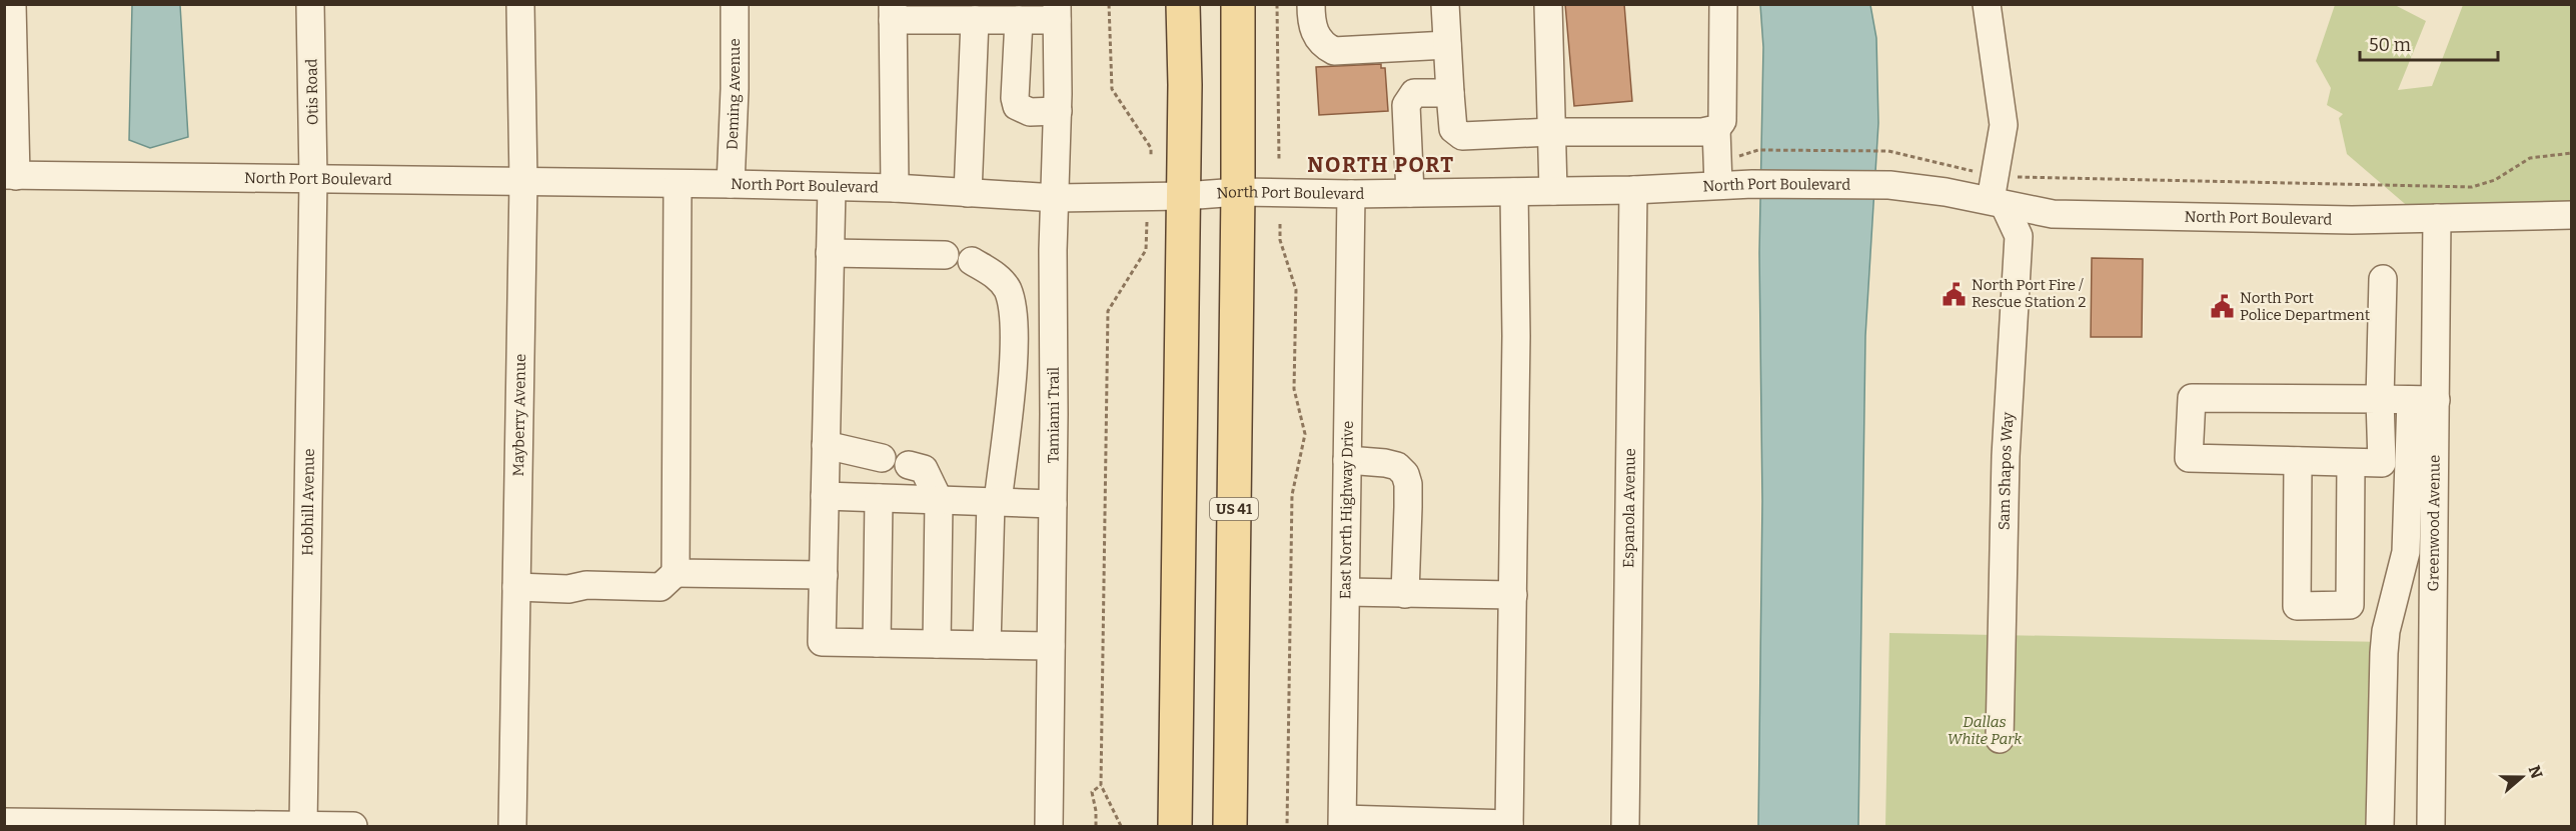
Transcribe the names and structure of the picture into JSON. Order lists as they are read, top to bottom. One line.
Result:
{"streets":{"main road":["US 41"],"street":["Otis Road","Deming Avenue","North Port Boulevard","Mayberry Avenue","Tamiami Trail","Sam Shapos Way","Hobhill Avenue","Espanola Avenue","East North Highway Drive","Greenwood Avenue"]},"crossings":[["Otis Road","North Port Boulevard"],["Otis Road","Hobhill Avenue"],["Deming Avenue","North Port Boulevard"],["North Port Boulevard","Mayberry Avenue"],["North Port Boulevard","Tamiami Trail"],["North Port Boulevard","Sam Shapos Way"],["North Port Boulevard","Hobhill Avenue"],["North Port Boulevard","Espanola Avenue"],["North Port Boulevard","US 41"],["North Port Boulevard","East North Highway Drive"],["North Port Boulevard","Greenwood Avenue"]],"districts":["NORTH PORT"],"parks":["Dallas White Park"],"places":{"public building":["North Port Fire / Rescue Station 2","North Port Police Department"]},"scale_bar":"50 m","north":"right"}
